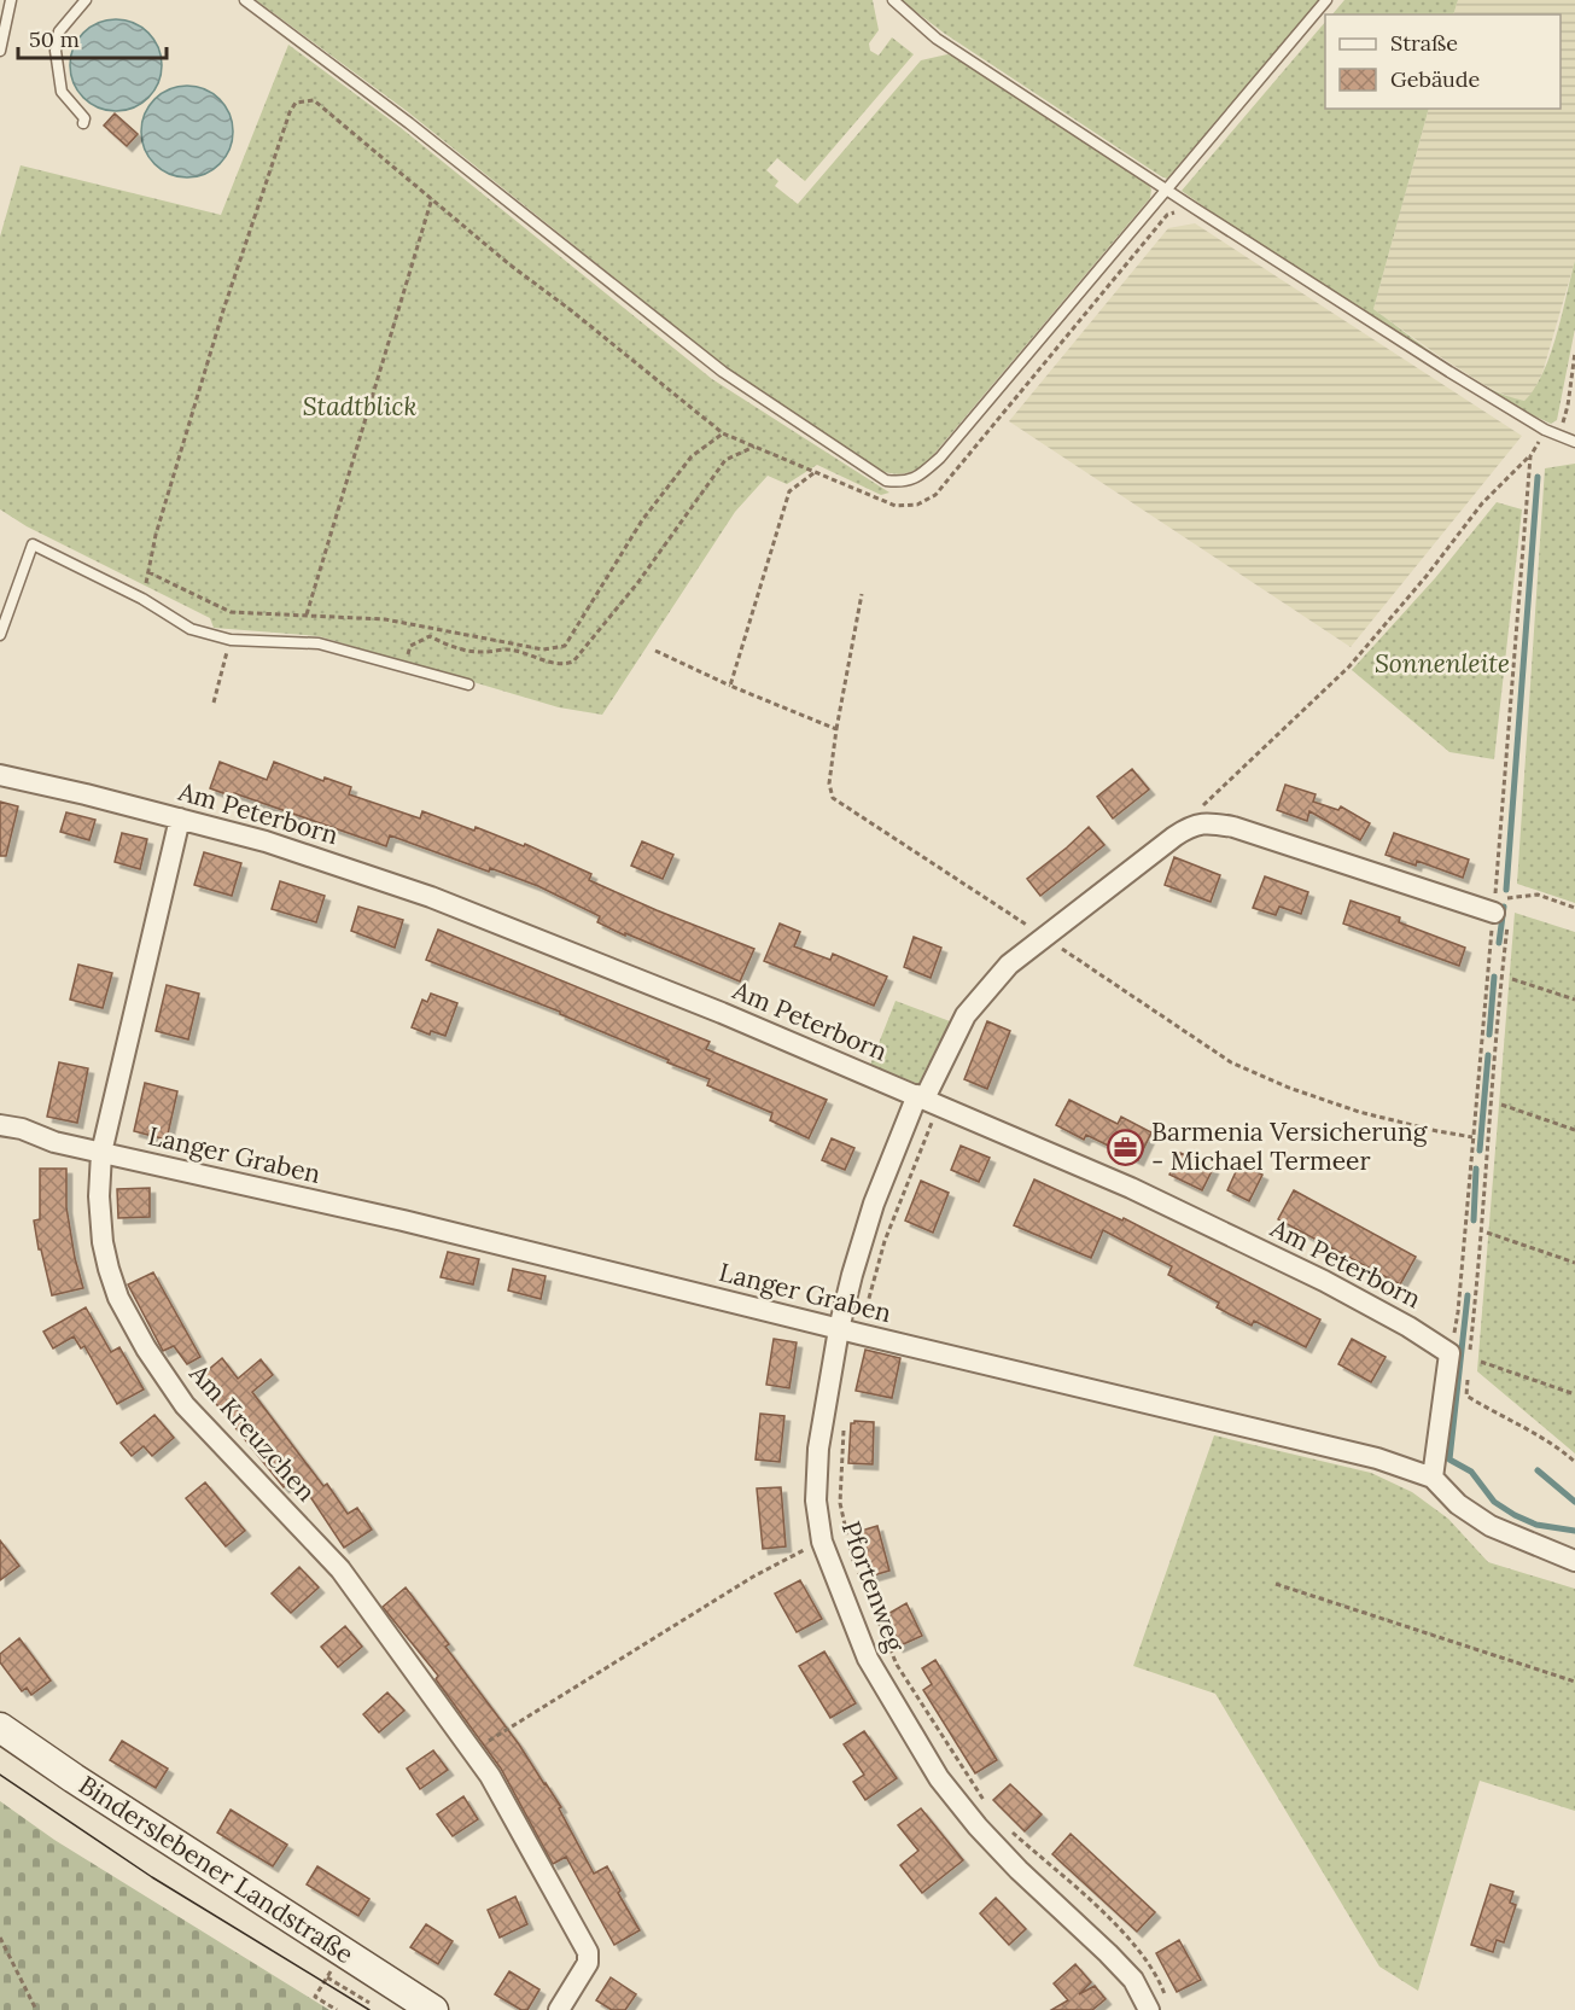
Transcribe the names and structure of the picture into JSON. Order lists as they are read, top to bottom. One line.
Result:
{"streets":{"main road":["Binderslebener Landstraße"],"street":["Am Peterborn","Langer Graben","Am Kreuzchen","Pfortenweg"]},"crossings":[["Am Peterborn","Am Kreuzchen"],["Am Peterborn","Pfortenweg"],["Langer Graben","Am Kreuzchen"],["Langer Graben","Pfortenweg"]],"parks":["Stadtblick","Sonnenleite"],"places":{"office":["Barmenia Versicherung - Michael Termeer"]},"legend":["Straße","Gebäude"],"scale_bar":"50 m"}
